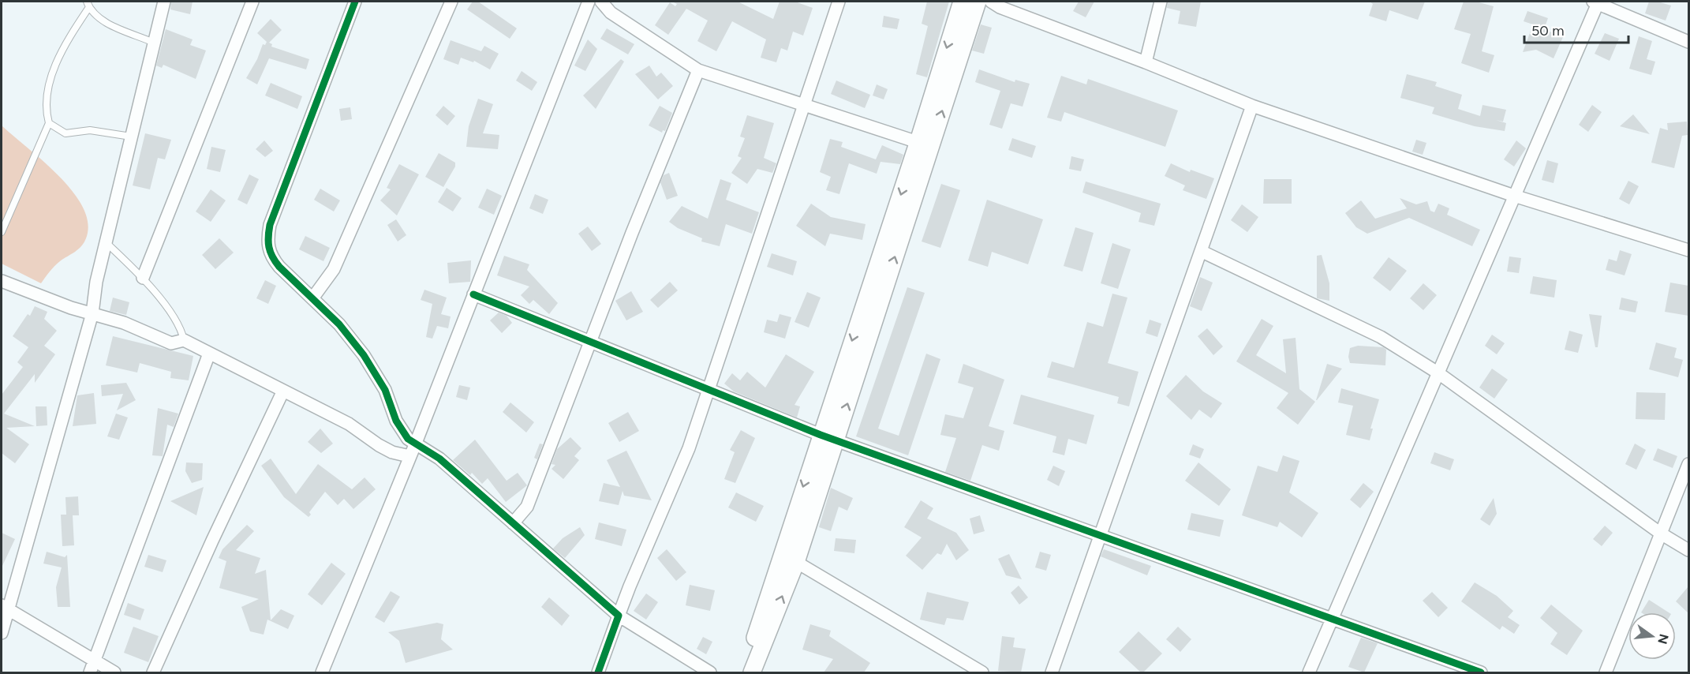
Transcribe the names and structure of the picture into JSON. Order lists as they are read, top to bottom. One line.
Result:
{"scale_bar":"50 m","north":"right"}
